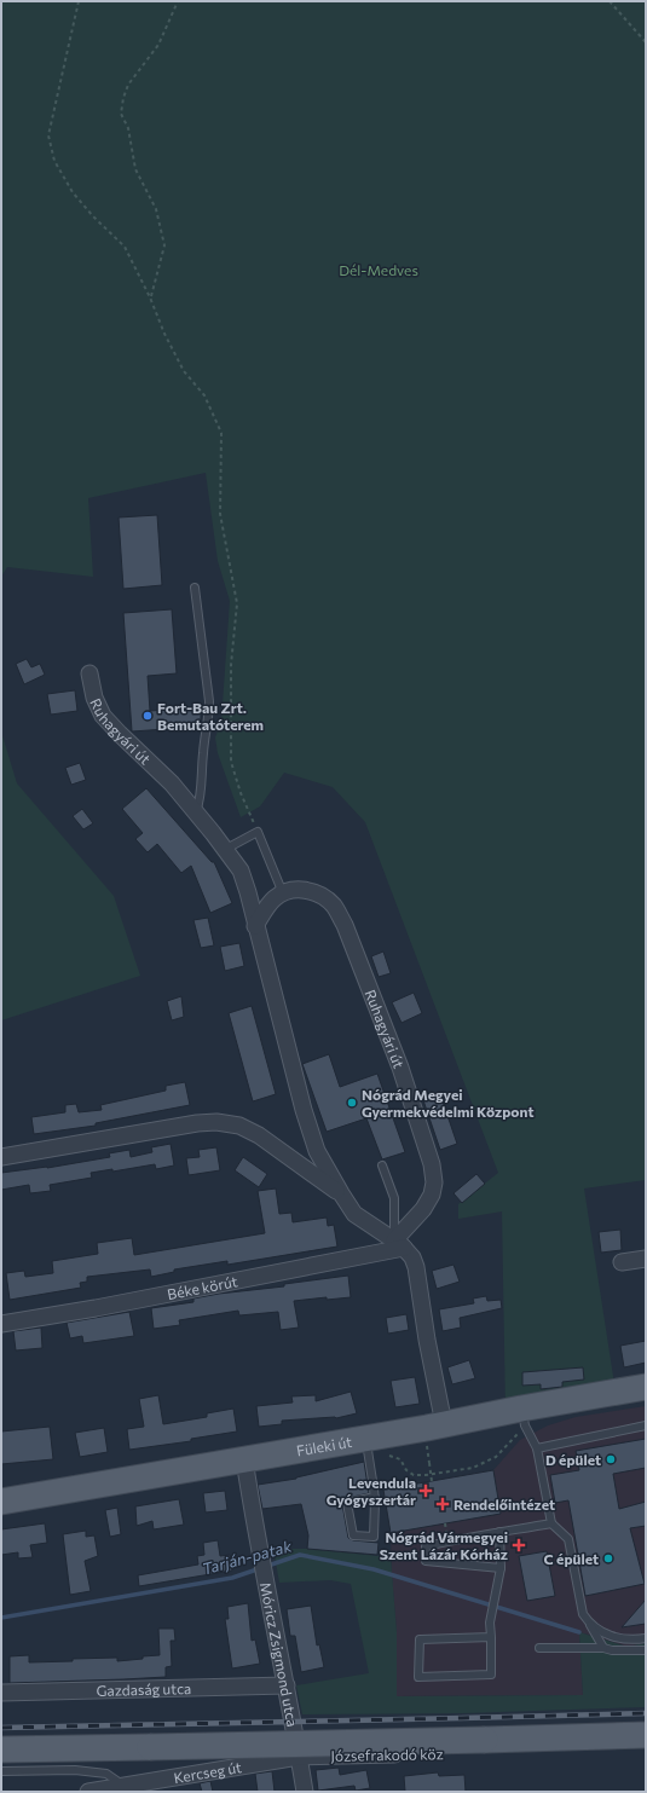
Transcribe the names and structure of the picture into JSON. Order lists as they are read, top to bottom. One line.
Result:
{"streets":{"main road":["Füleki út"],"street":["Ruhagyári út","Béke körút","Móricz Zsigmond utca","Gazdaság utca","Józsefrakodó köz","Kercseg út"]},"crossings":[["Ruhagyári út","Béke körút"],["Ruhagyári út","Füleki út"],["Füleki út","Móricz Zsigmond utca"],["Móricz Zsigmond utca","Gazdaság utca"],["Móricz Zsigmond utca","Józsefrakodó köz"],["Móricz Zsigmond utca","Kercseg út"],["Józsefrakodó köz","Kercseg út"]],"water":["Tarján-patak"],"parks":["Dél-Medves"],"places":{"other":["Fort-Bau Zrt. Bemutatóterem","Nógrád Megyei Gyermekvédelmi Központ","D épület","C épület"],"health":["Levendula Gyógyszertár","Rendelőintézet","Nógrád Vármegyei Szent Lázár Kórház"]}}
